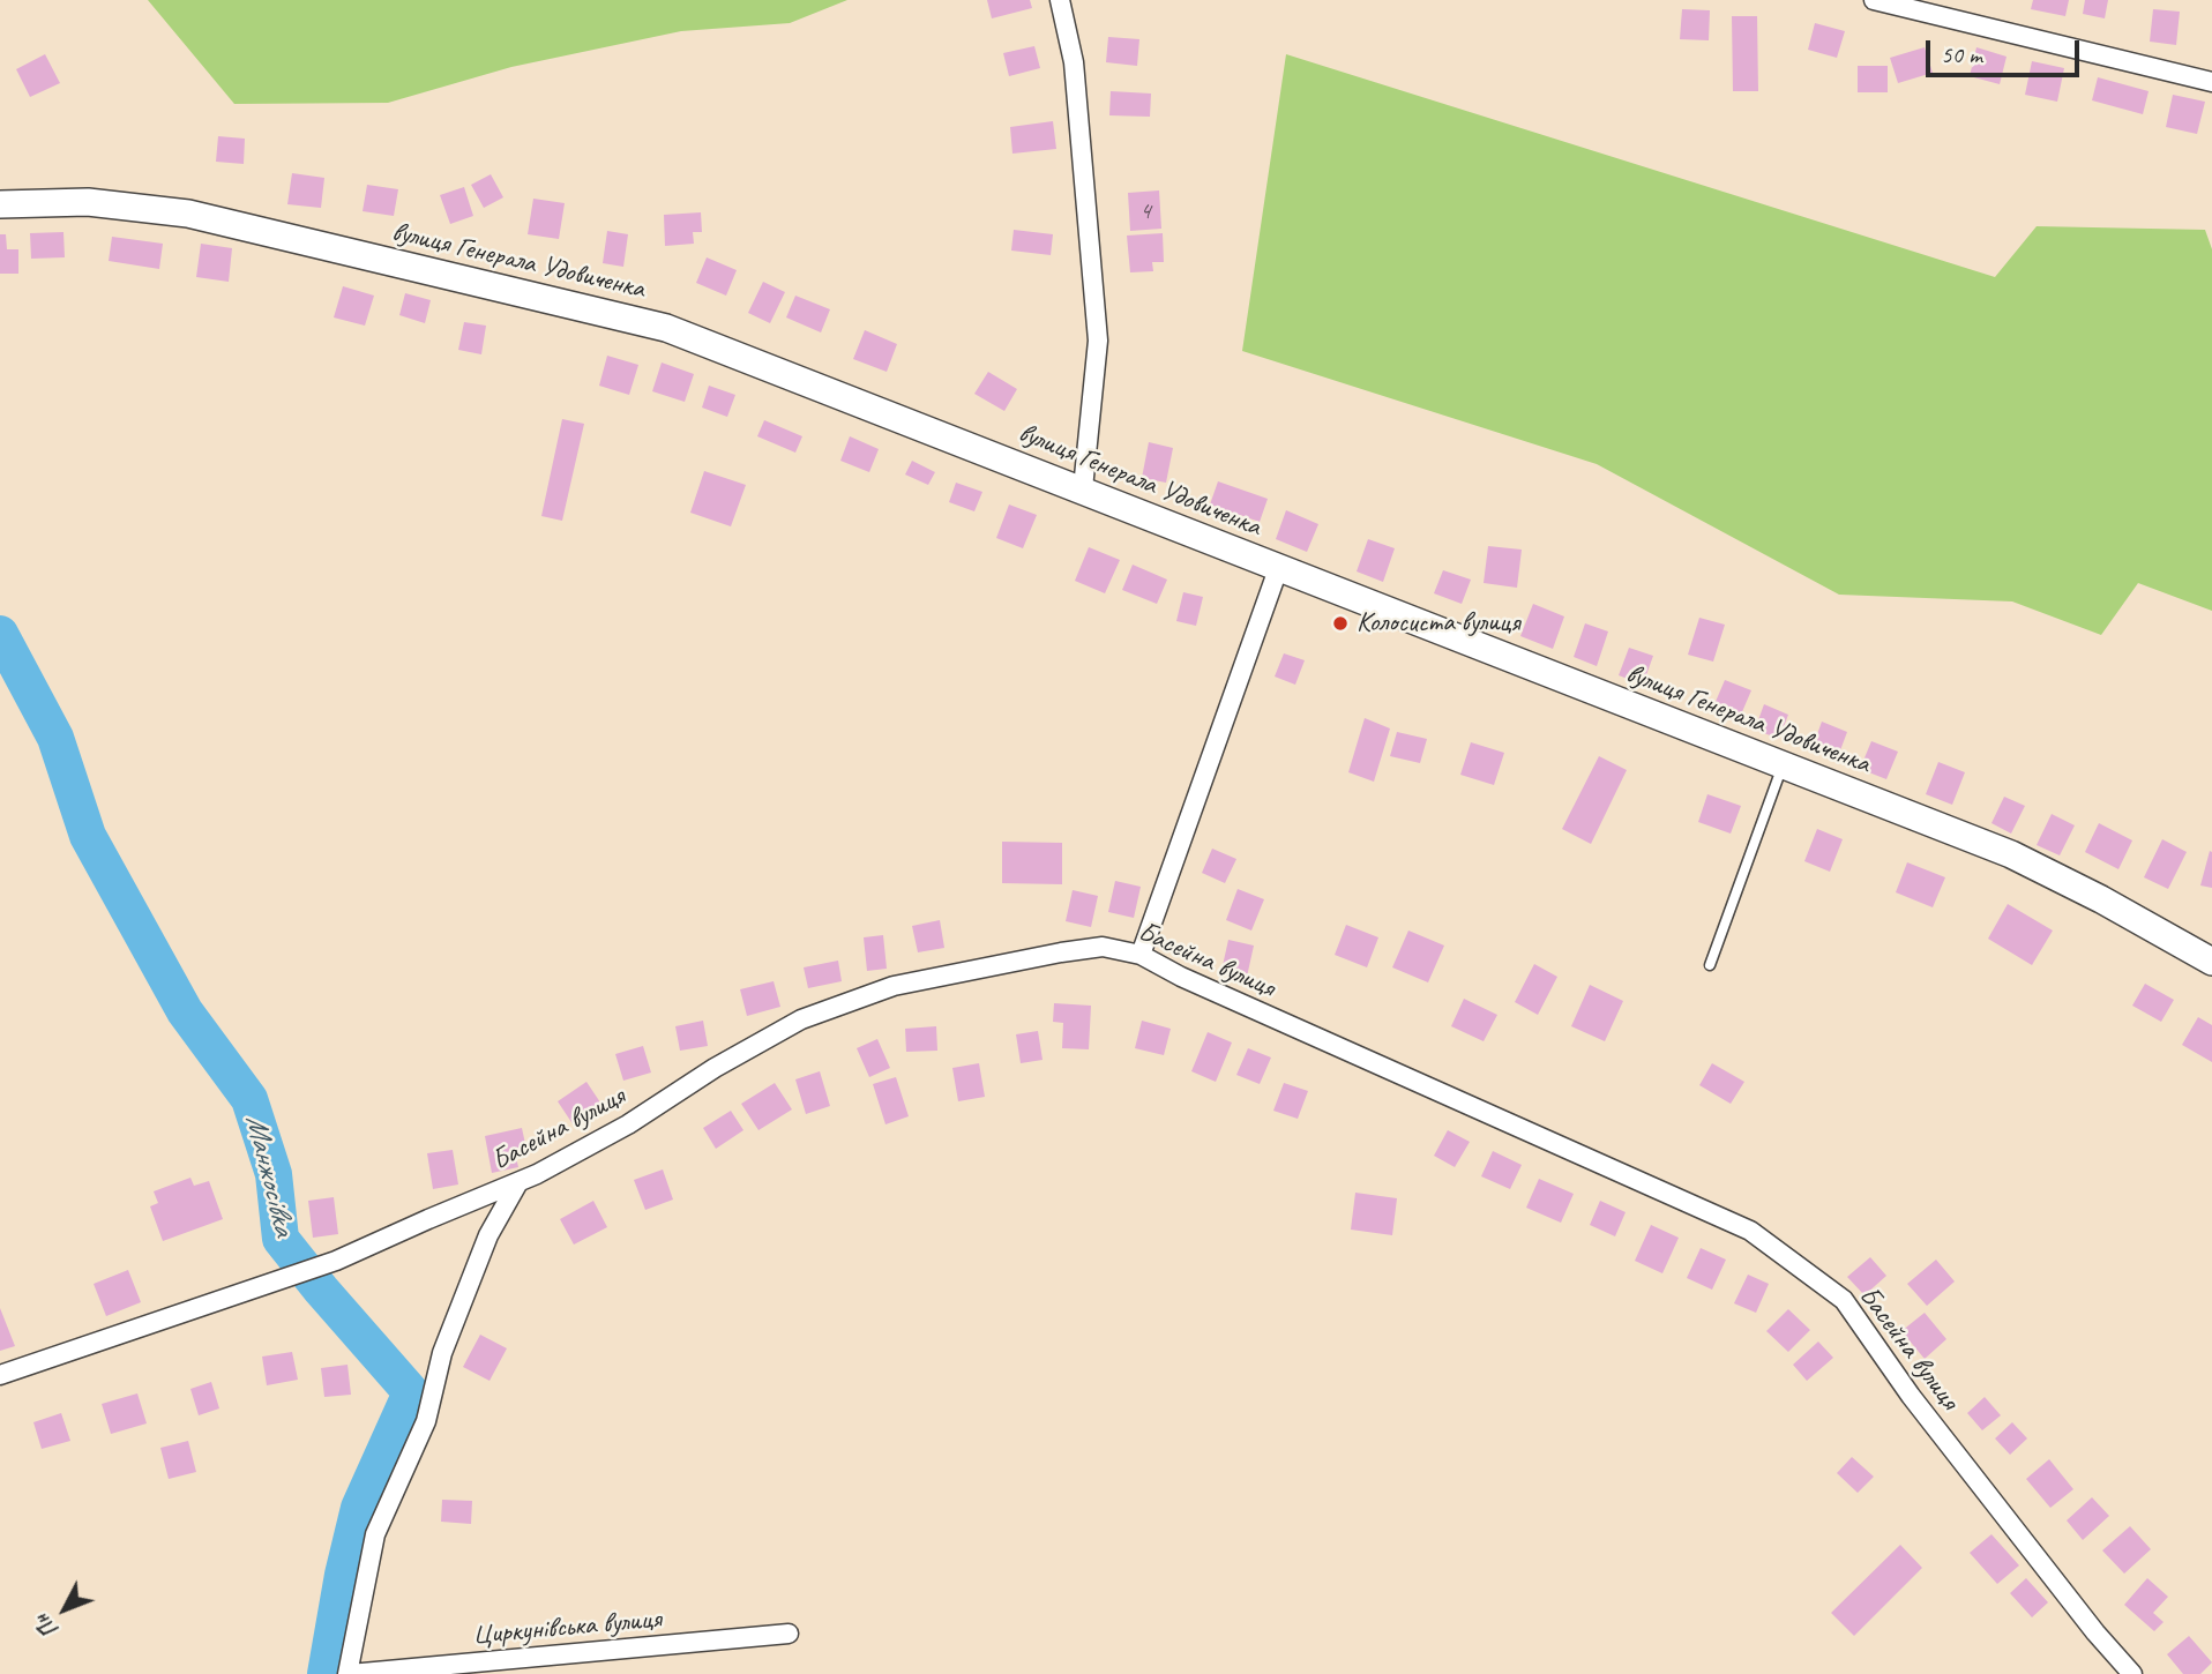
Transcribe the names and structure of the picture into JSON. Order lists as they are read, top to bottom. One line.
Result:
{"streets":{"main road":["вулиця Генерала Удовиченка"],"street":["Басейна вулиця","Циркунівська вулиця"]},"water":["Манжосівка"],"places":["Колосиста вулиця"],"house_numbers":["4"],"scale_bar":"50 m","north":"bottom left"}
